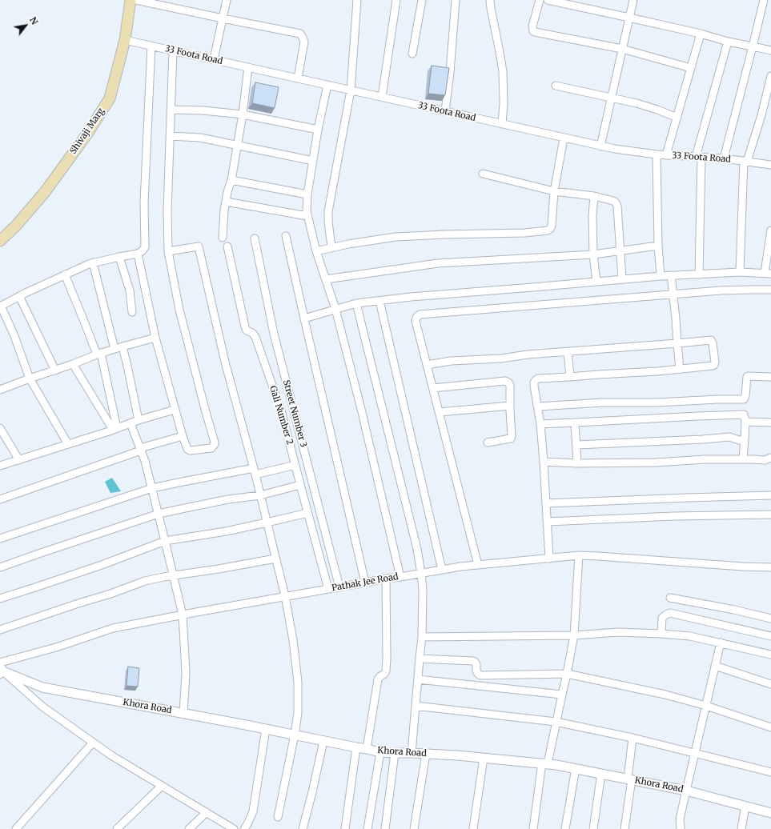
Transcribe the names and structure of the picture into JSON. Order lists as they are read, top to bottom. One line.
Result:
{"streets":{"main road":["Shivaji Marg"],"street":["33 Foota Road","Street Number 3","Gali Number 2","Pathak Jee Road","Khora Road"]},"crossings":[["33 Foota Road","Shivaji Marg"],["Street Number 3","Pathak Jee Road"],["Gali Number 2","Pathak Jee Road"]],"north":"top right"}
